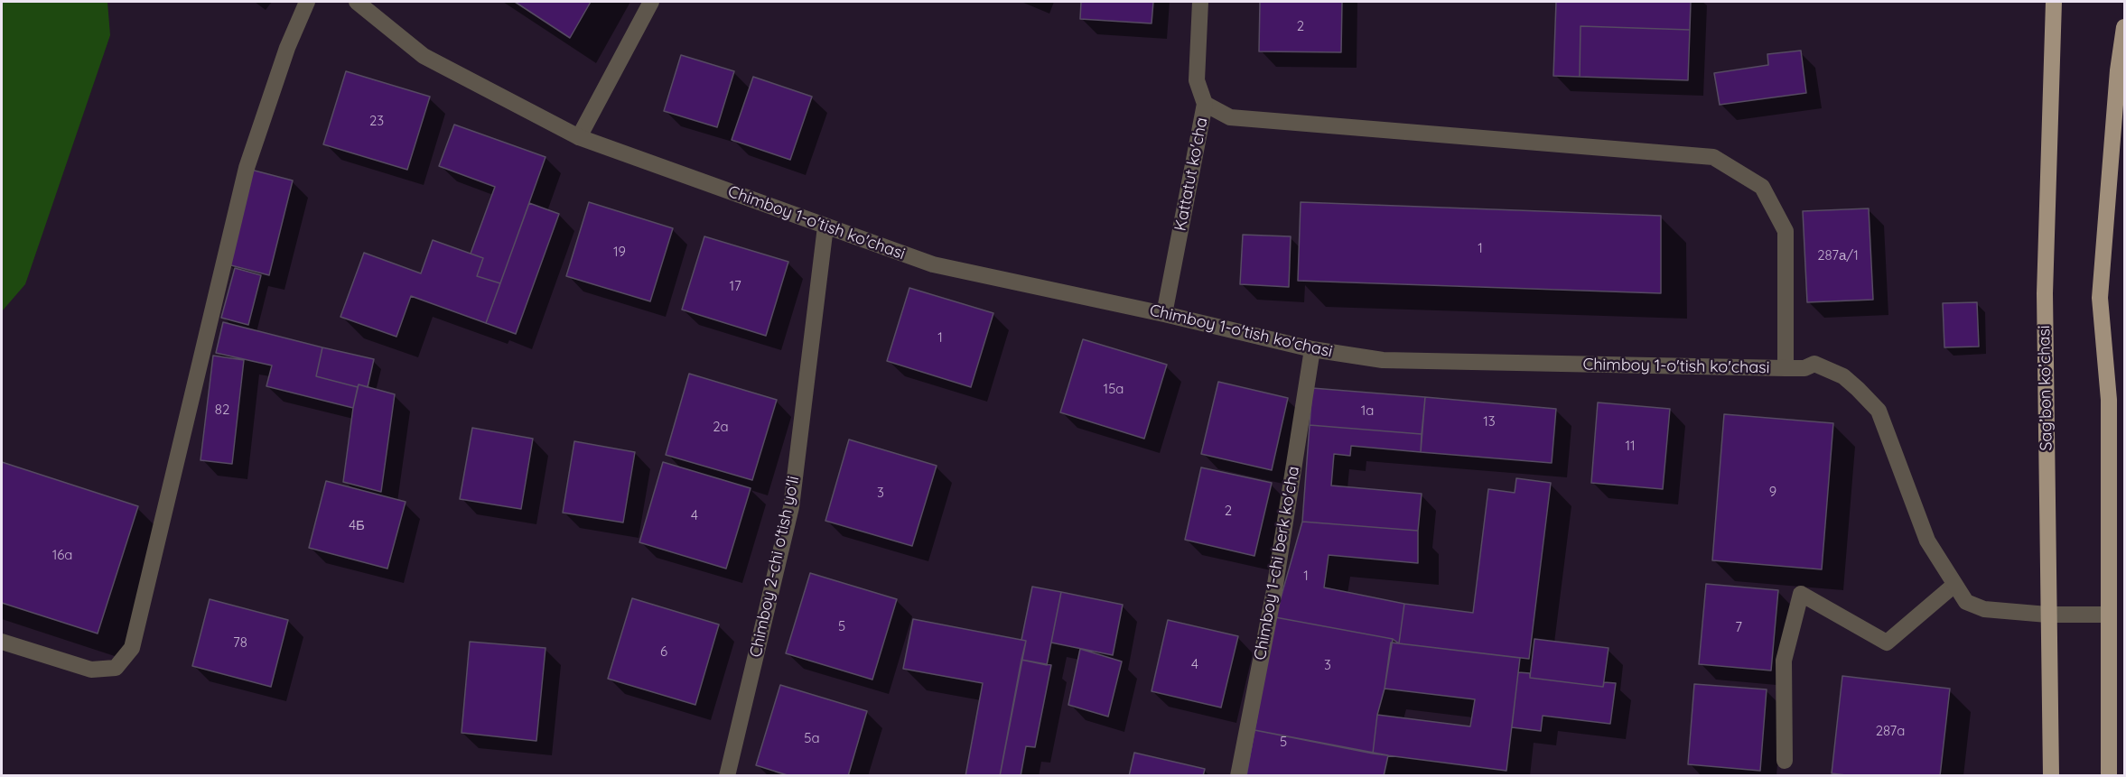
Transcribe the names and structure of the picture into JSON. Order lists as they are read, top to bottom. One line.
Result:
{"streets":{"main road":["Sag’bon ko’chasi"],"street":["Kattatut ko'cha","Chimboy 1-o'tish ko'chasi","Chimboy 1-chi berk ko'cha","Chimboy 2-chi o'tish yo'li"]},"crossings":[["Kattatut ko'cha","Chimboy 1-o'tish ko'chasi"],["Chimboy 1-o'tish ko'chasi","Sag’bon ko’chasi"],["Chimboy 1-o'tish ko'chasi","Chimboy 1-chi berk ko'cha"],["Chimboy 1-o'tish ko'chasi","Chimboy 2-chi o'tish yo'li"]],"house_numbers":["2","23","1","19","287а/1","17","1","15a","82","1a","13","2a","11","9","3","2","4","4Б","16a","1","5","7","78","6","4","3","287a","5a","5"]}
